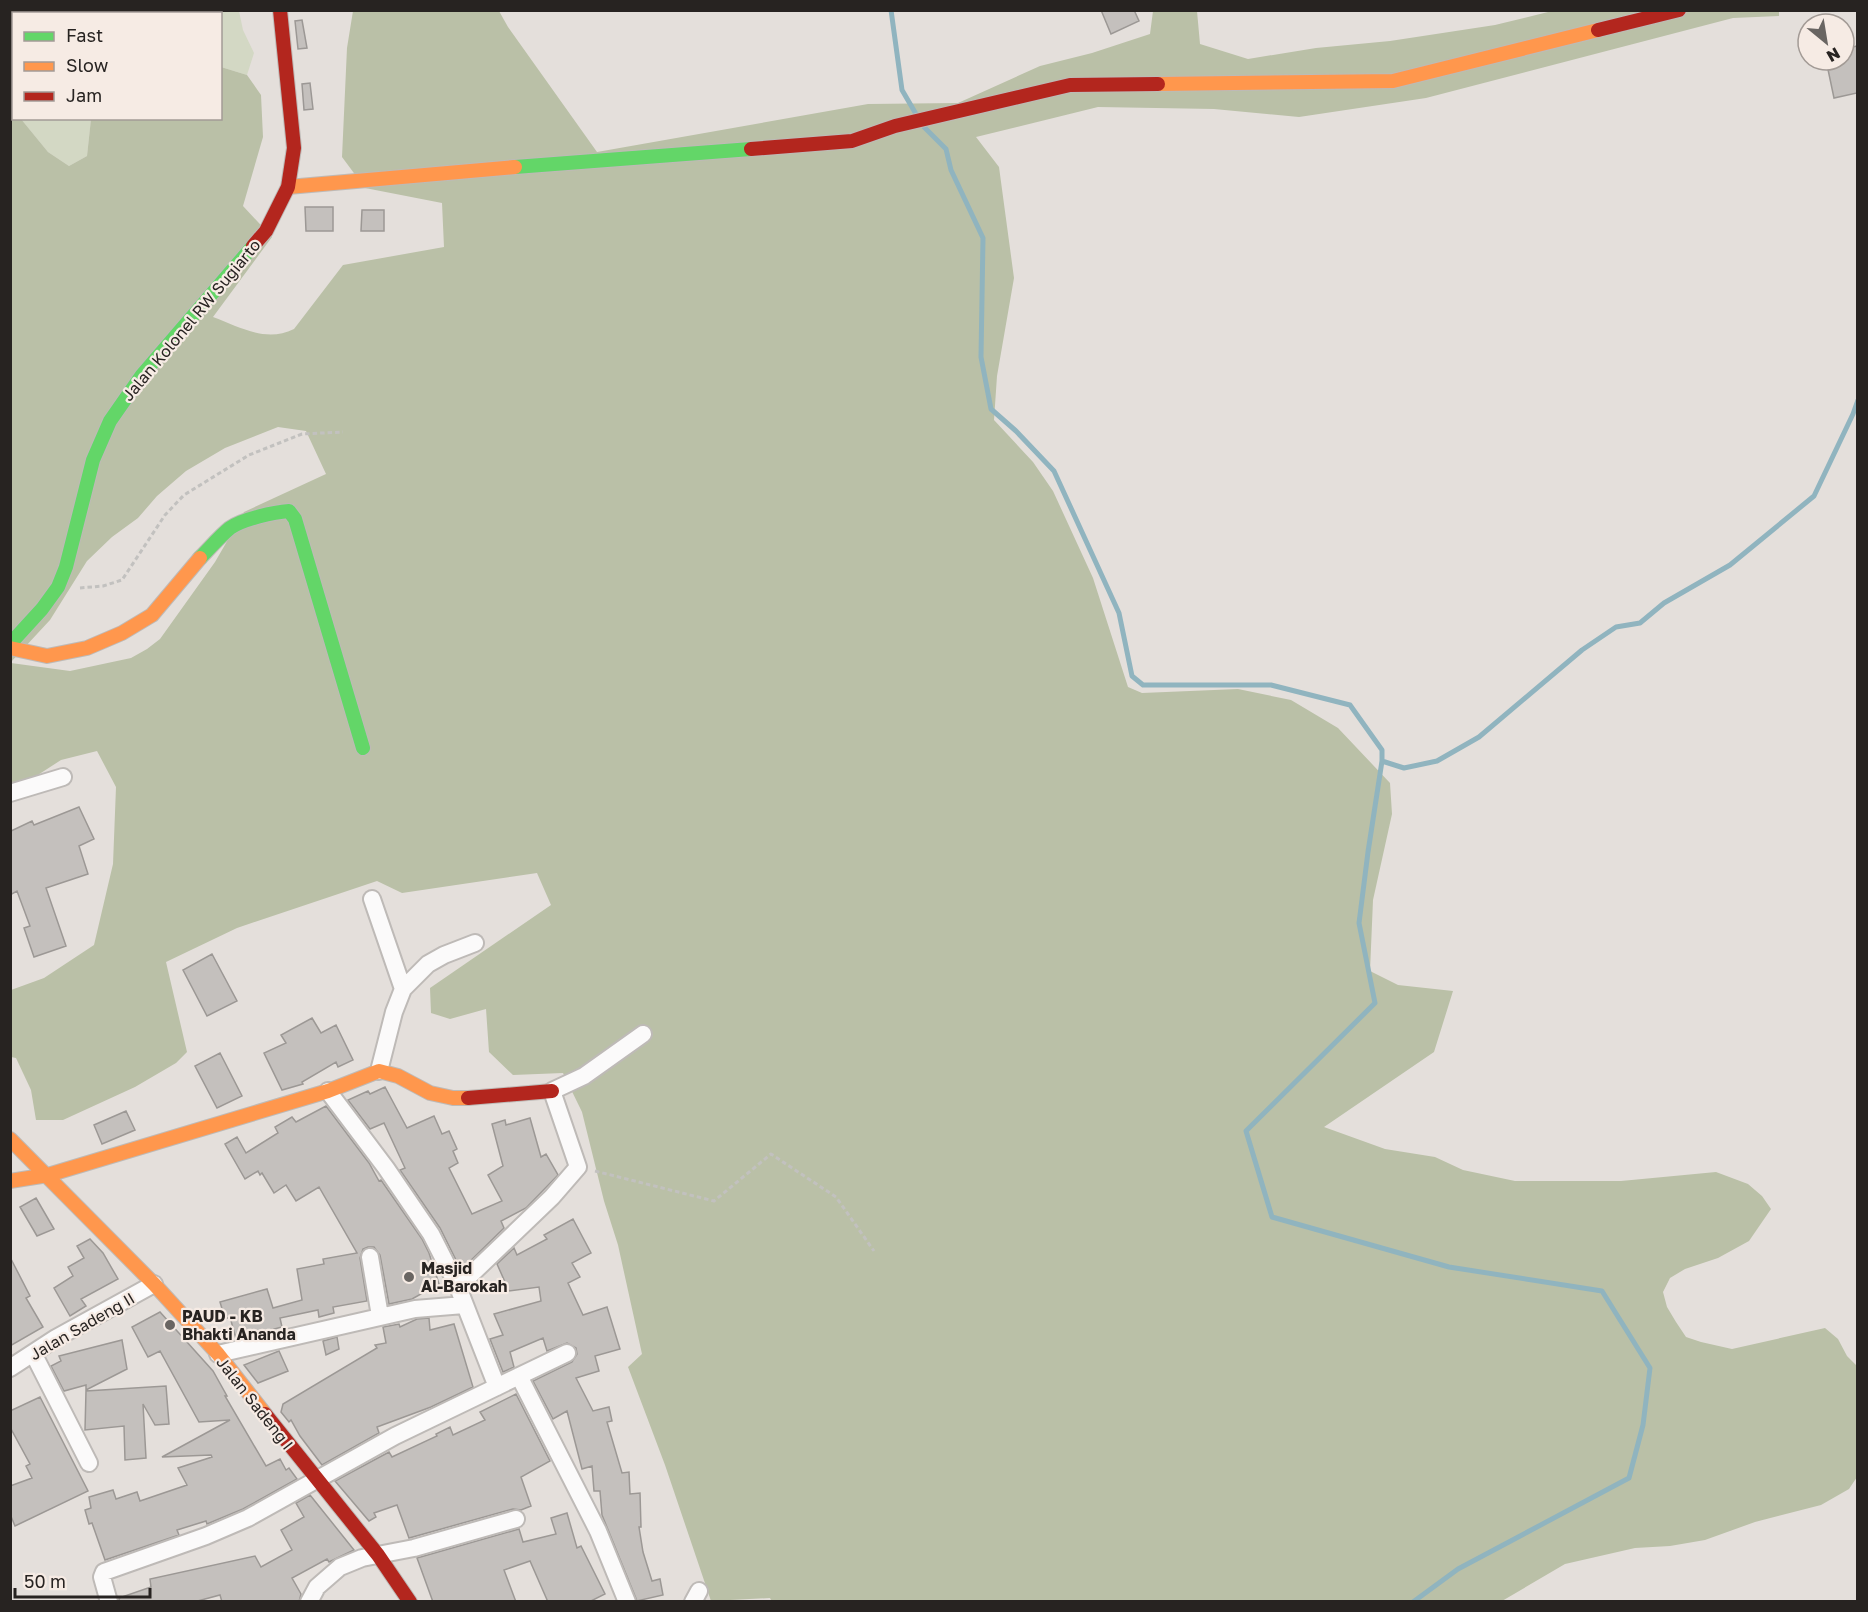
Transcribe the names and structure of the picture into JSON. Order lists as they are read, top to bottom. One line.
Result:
{"streets":{"street":["Jalan Kolonel RW Sugiarto","Jalan Sadeng II","Jalan Sadeng I"]},"crossings":[["Jalan Sadeng II","Jalan Sadeng I"]],"places":["Masjid Al-Barokah","PAUD - KB Bhakti Ananda"],"legend":["Fast","Slow","Jam"],"scale_bar":"50 m","north":"bottom right"}
